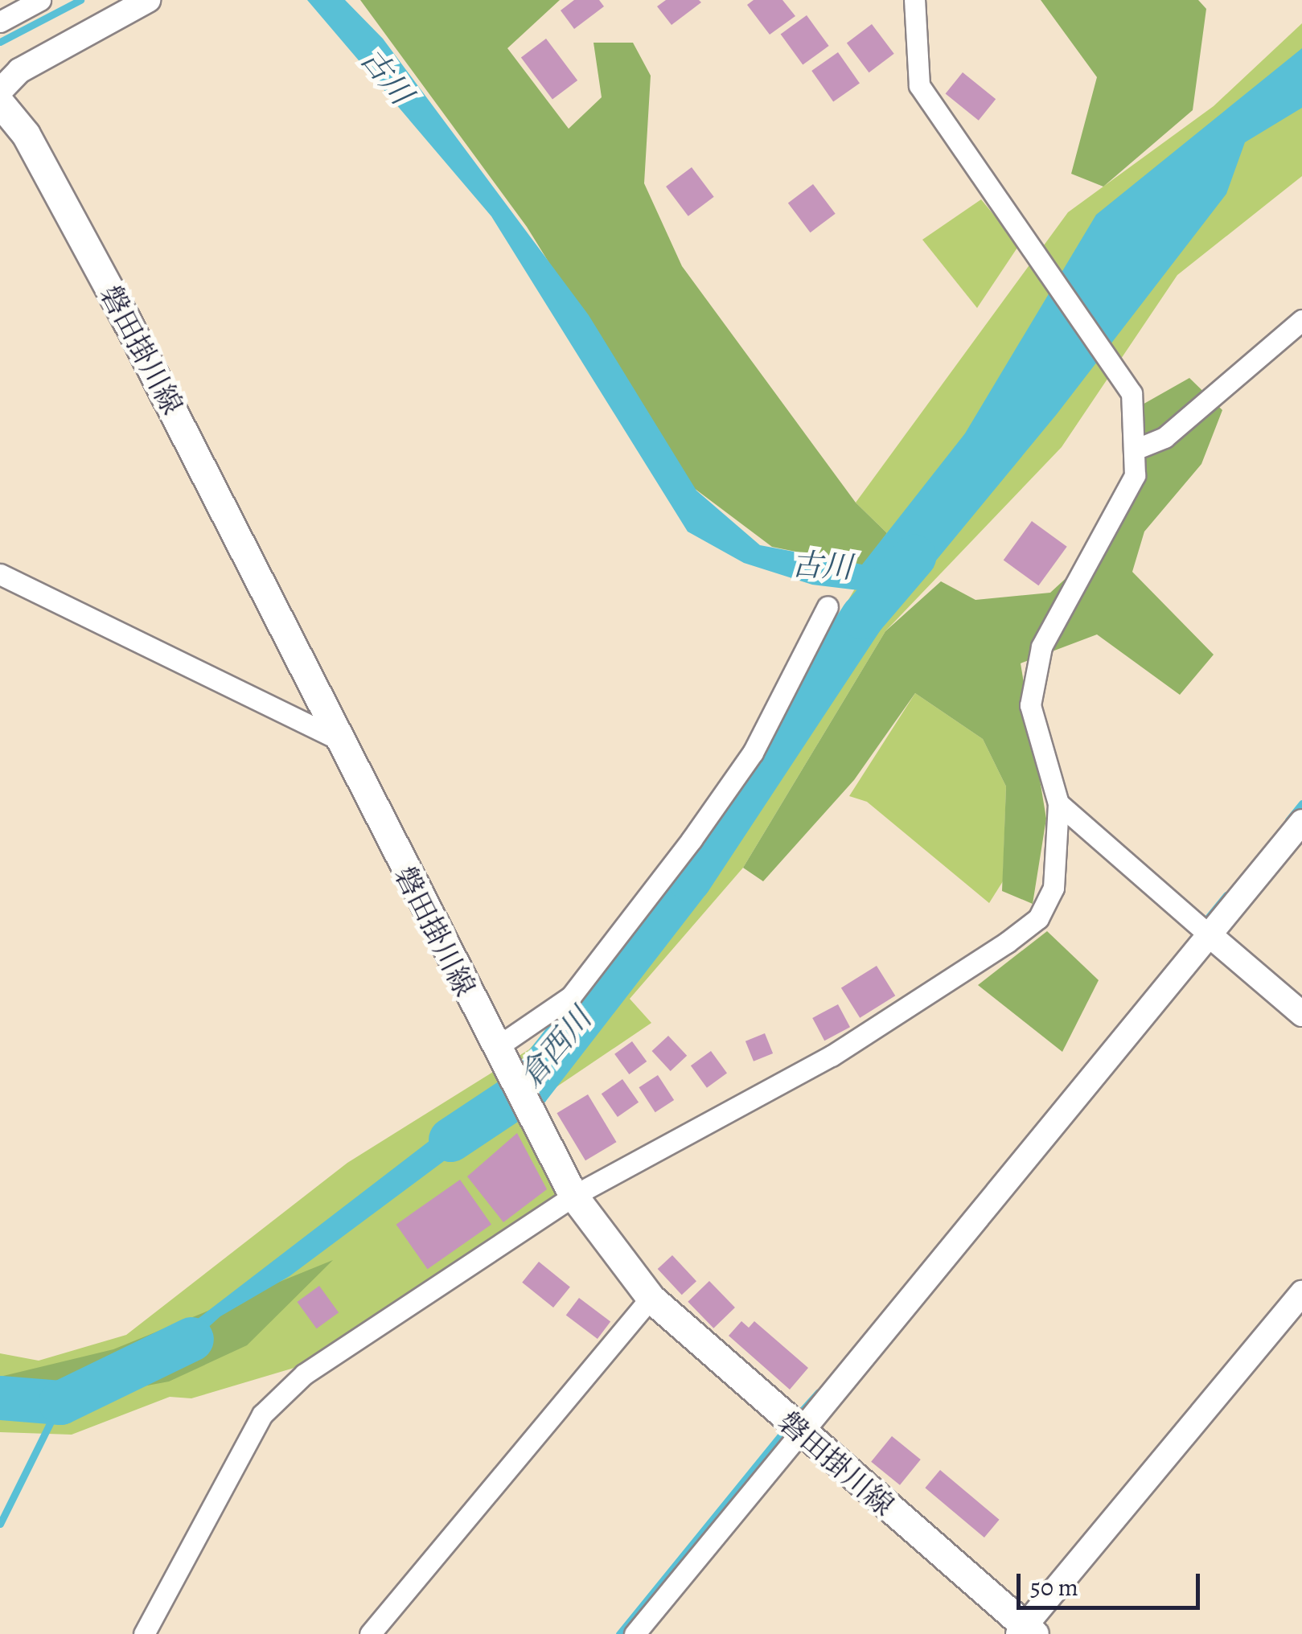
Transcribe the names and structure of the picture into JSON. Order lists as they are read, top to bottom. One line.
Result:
{"streets":{"main road":["磐田掛川線"]},"water":["古川","倉西川"],"scale_bar":"50 m"}
